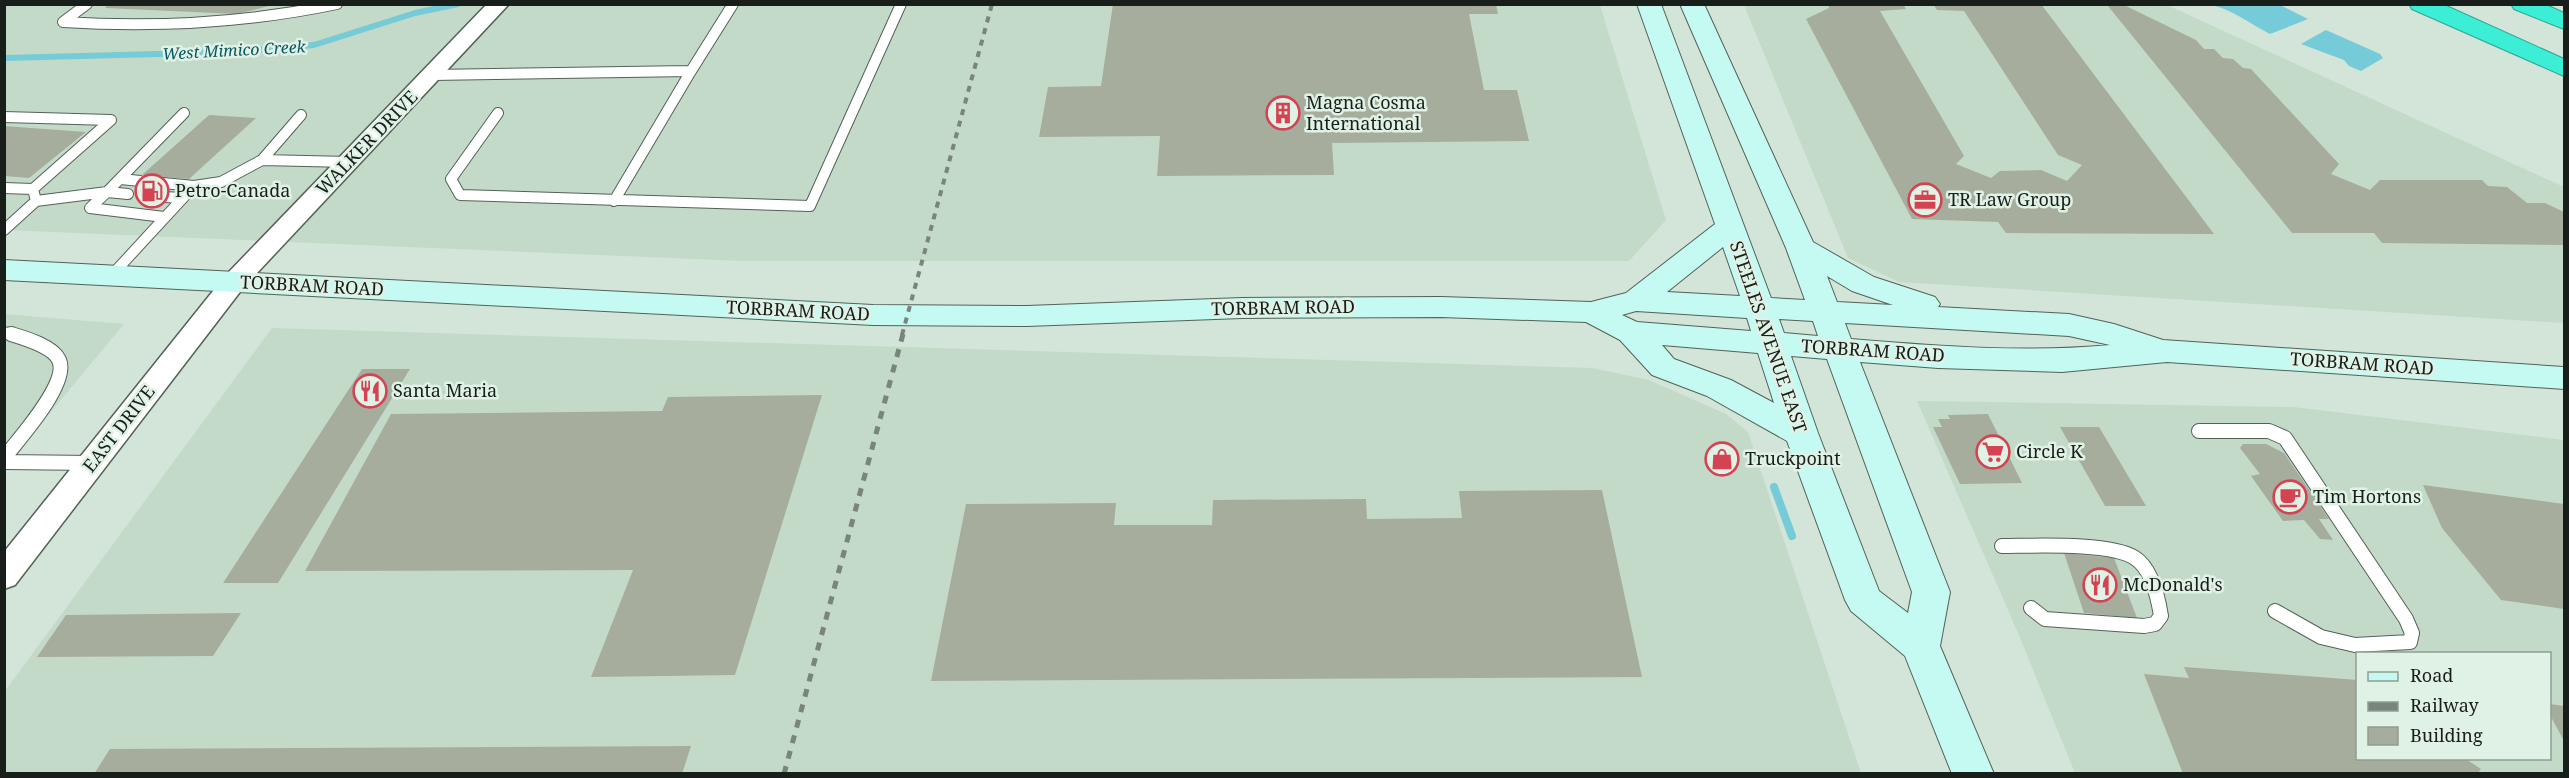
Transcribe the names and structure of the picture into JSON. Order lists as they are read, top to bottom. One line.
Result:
{"streets":{"main road":["TORBRAM ROAD","STEELES AVENUE EAST"],"street":["WALKER DRIVE","EAST DRIVE"]},"crossings":[["WALKER DRIVE","TORBRAM ROAD"],["WALKER DRIVE","EAST DRIVE"],["TORBRAM ROAD","STEELES AVENUE EAST"],["TORBRAM ROAD","EAST DRIVE"]],"water":["West Mimico Creek"],"places":{"building":["Magna Cosma International"],"fuel station":["Petro-Canada"],"office":["TR Law Group"],"restaurant":["Santa Maria","McDonald's"],"supermarket":["Circle K"],"shop":["Truckpoint"],"cafe":["Tim Hortons"]},"legend":["Road","Railway","Building"]}
